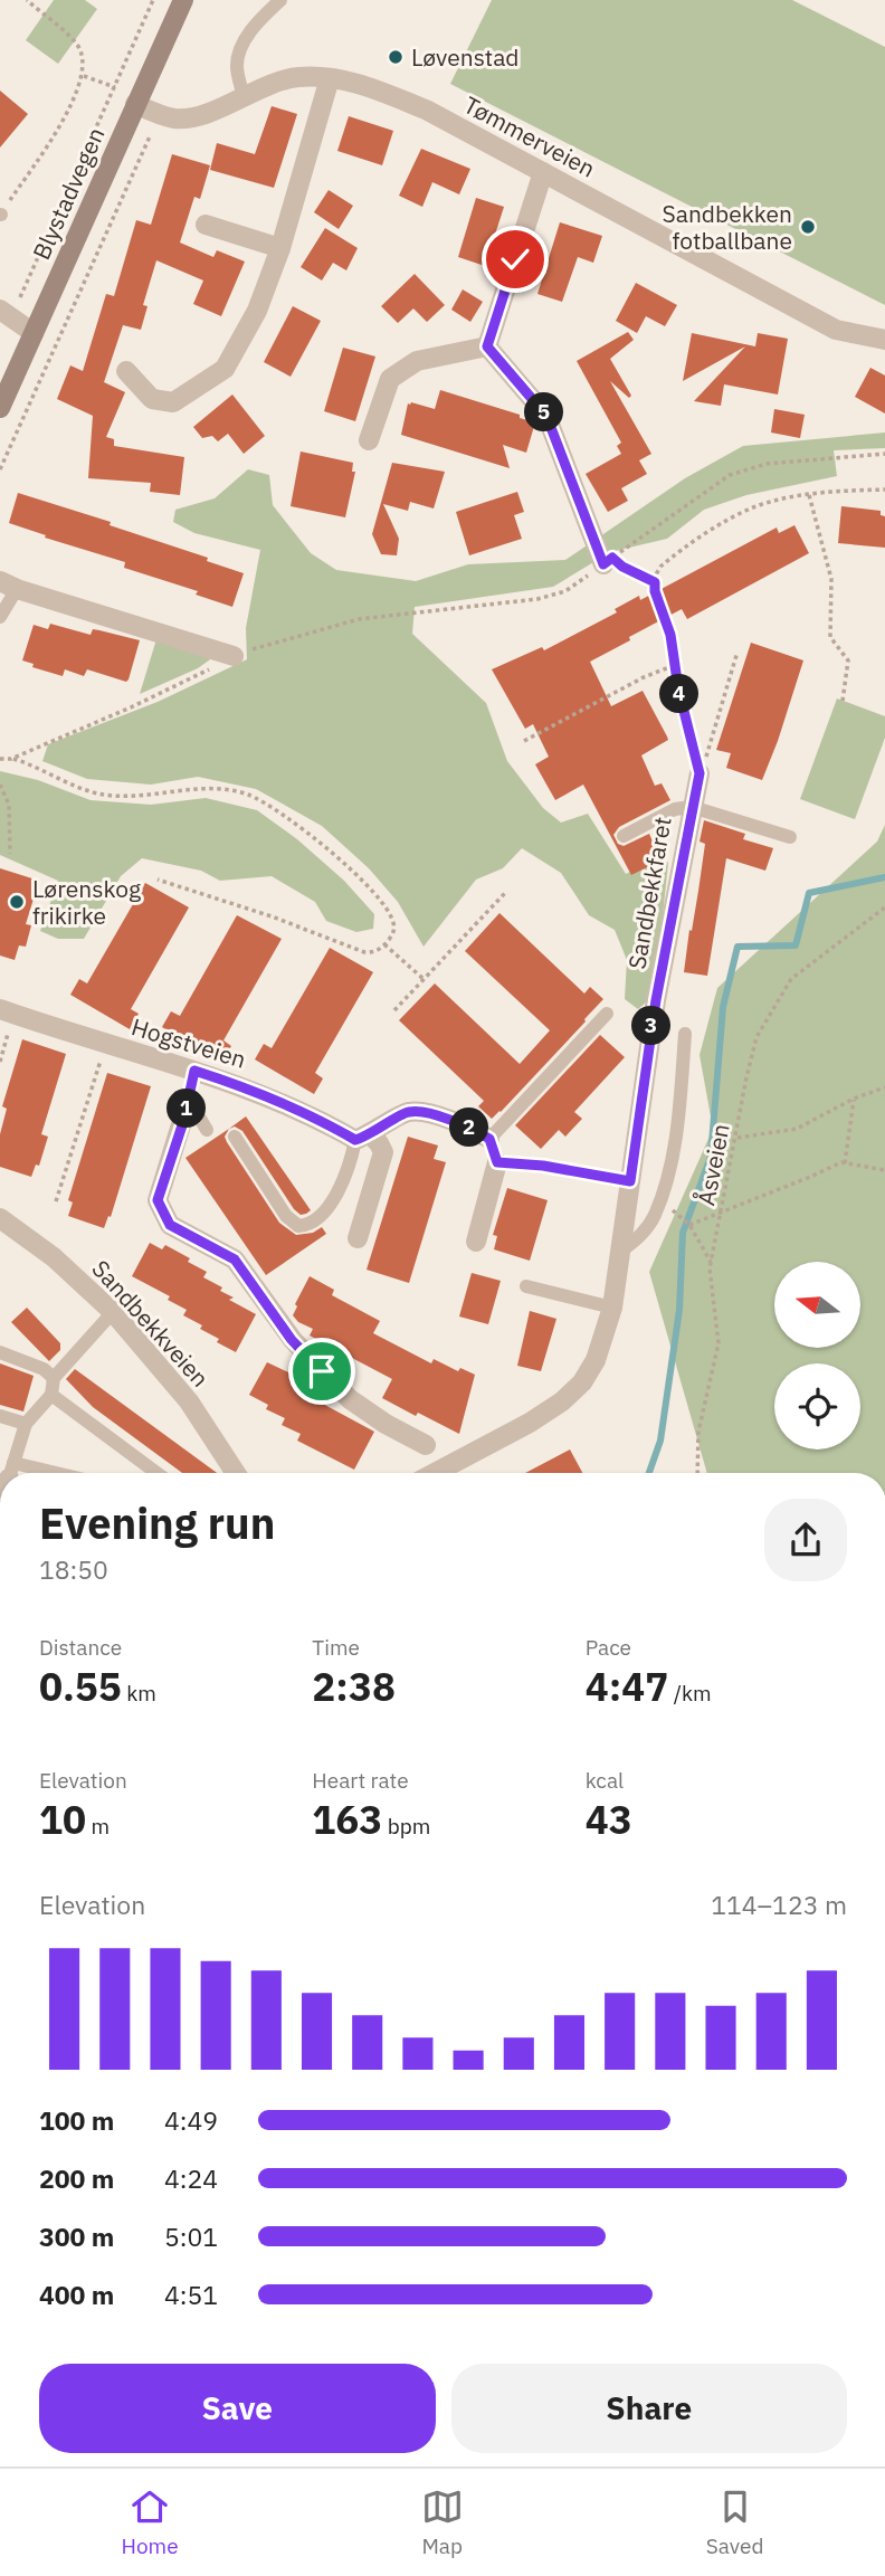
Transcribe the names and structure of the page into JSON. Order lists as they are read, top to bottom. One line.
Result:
{"streets":{"main road":["Blystadvegen"],"street":["Tømmerveien","Sandbekkfaret","Hogstveien","Sandbekkveien"],"path":["Åsveien"]},"crossings":[["Tømmerveien","Blystadvegen"]],"places":["Løvenstad","Sandbekken fotballbane","Lørenskog frikirke"],"north":"left","page":{"pins":["5","4","3","1","2"],"heading":["Evening run","18:50"],"stats":[["Distance","0.55 km"],["Time","2:38"],["Pace","4:47 /km"],["Elevation","10 m"],["Heart rate","163 bpm"],["kcal","43"]],"chart":["Elevation","114–123 m"],"list":[{"name":"100 m","note":"4:49"},{"name":"200 m","note":"4:24"},{"name":"300 m","note":"5:01"},{"name":"400 m","note":"4:51"}],"buttons":["Save","Share"],"tabs":["Home","Map","Saved"]}}
